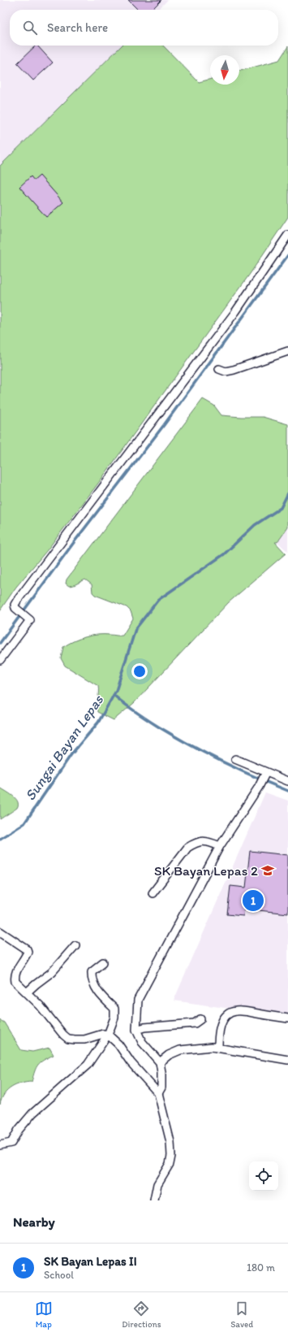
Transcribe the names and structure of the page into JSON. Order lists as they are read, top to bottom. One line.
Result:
{"water":["Sungai Bayan Lepas"],"places":{"school or university":["SK Bayan Lepas 2"]},"north":"bottom","page":{"search":"Search here","pins":"1","heading":"Nearby","list":[{"mark":"1","name":"SK Bayan Lepas II","note":"School","value":"180 m"}],"nav":["Map","Directions","Saved"]}}
